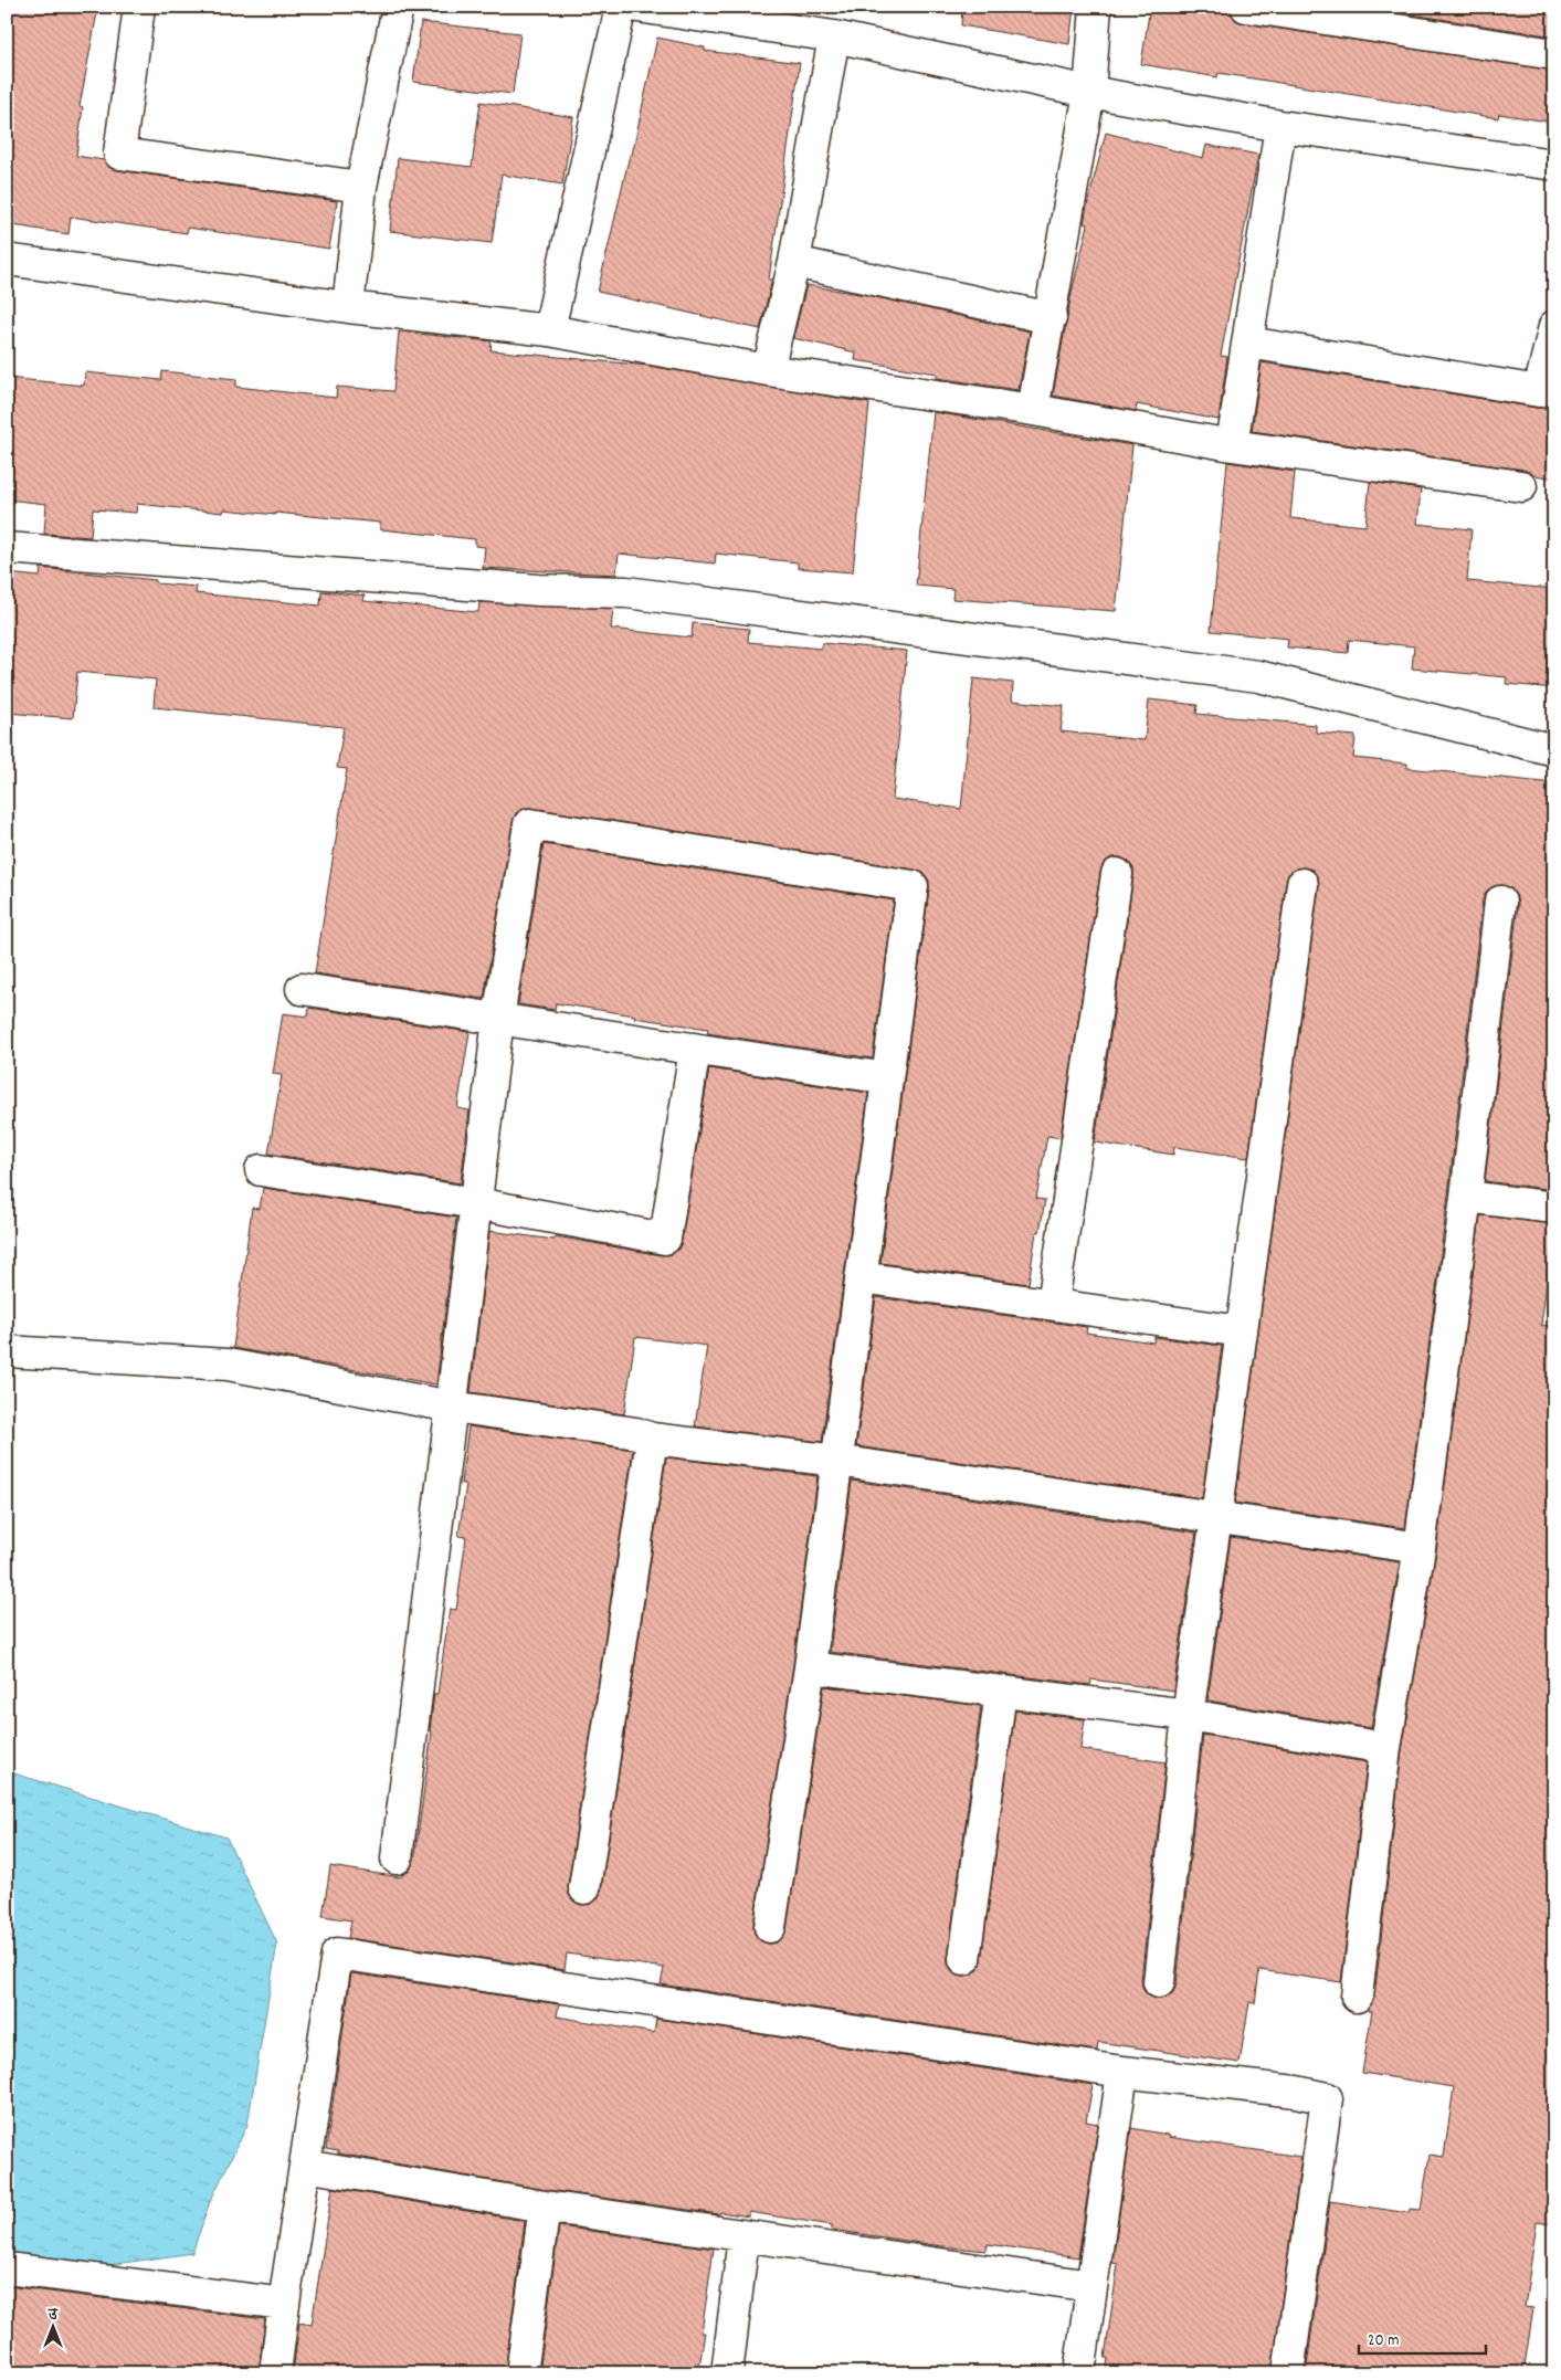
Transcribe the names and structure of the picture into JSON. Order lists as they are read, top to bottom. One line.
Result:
{"scale_bar":"20 m","north":"top"}
